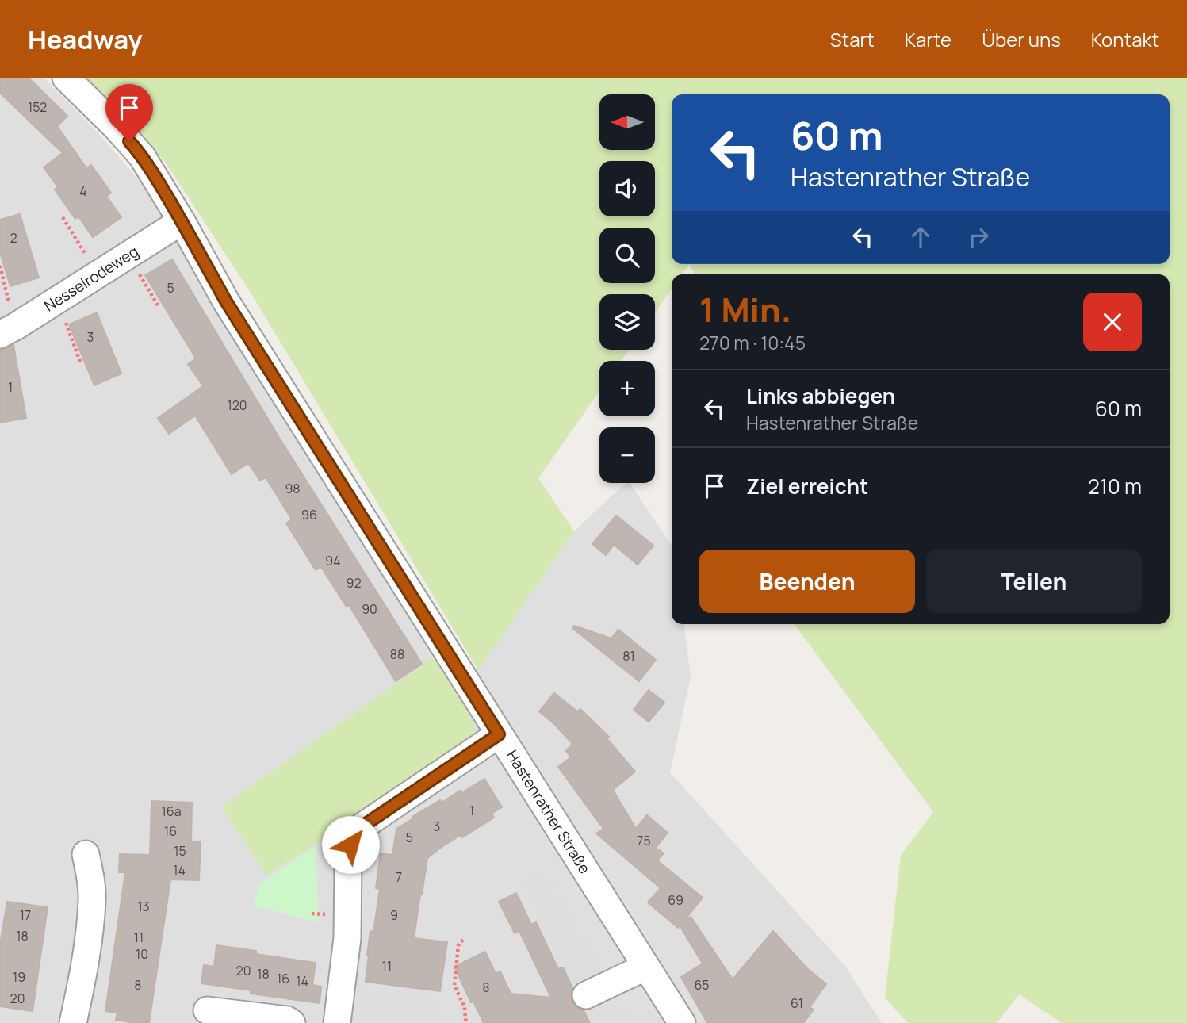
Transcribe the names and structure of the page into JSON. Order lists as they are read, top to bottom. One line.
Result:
{"streets":{"street":["Nesselrodeweg","Hastenrather Straße"]},"crossings":[["Nesselrodeweg","Hastenrather Straße"]],"house_numbers":["152","4","2","5","3","1","120","98","96","94","92","90","88","81","1","16a","3","16","5","75","15","14","7","69","13","17","9","18","11","10","11","20","18","19","16","14","8","65","8","20","61"],"north":"left","page":{"header":"Headway","nav":["Start","Karte","Über uns","Kontakt"],"map_buttons":["+","−"],"turn":["60 m","Hastenrather Straße"],"heading":["1 Min.","270 m · 10:45"],"list":[{"name":"Links abbiegen","note":"Hastenrather Straße","value":"60 m"},{"name":"Ziel erreicht","value":"210 m"}],"buttons":["Beenden","Teilen"]}}
